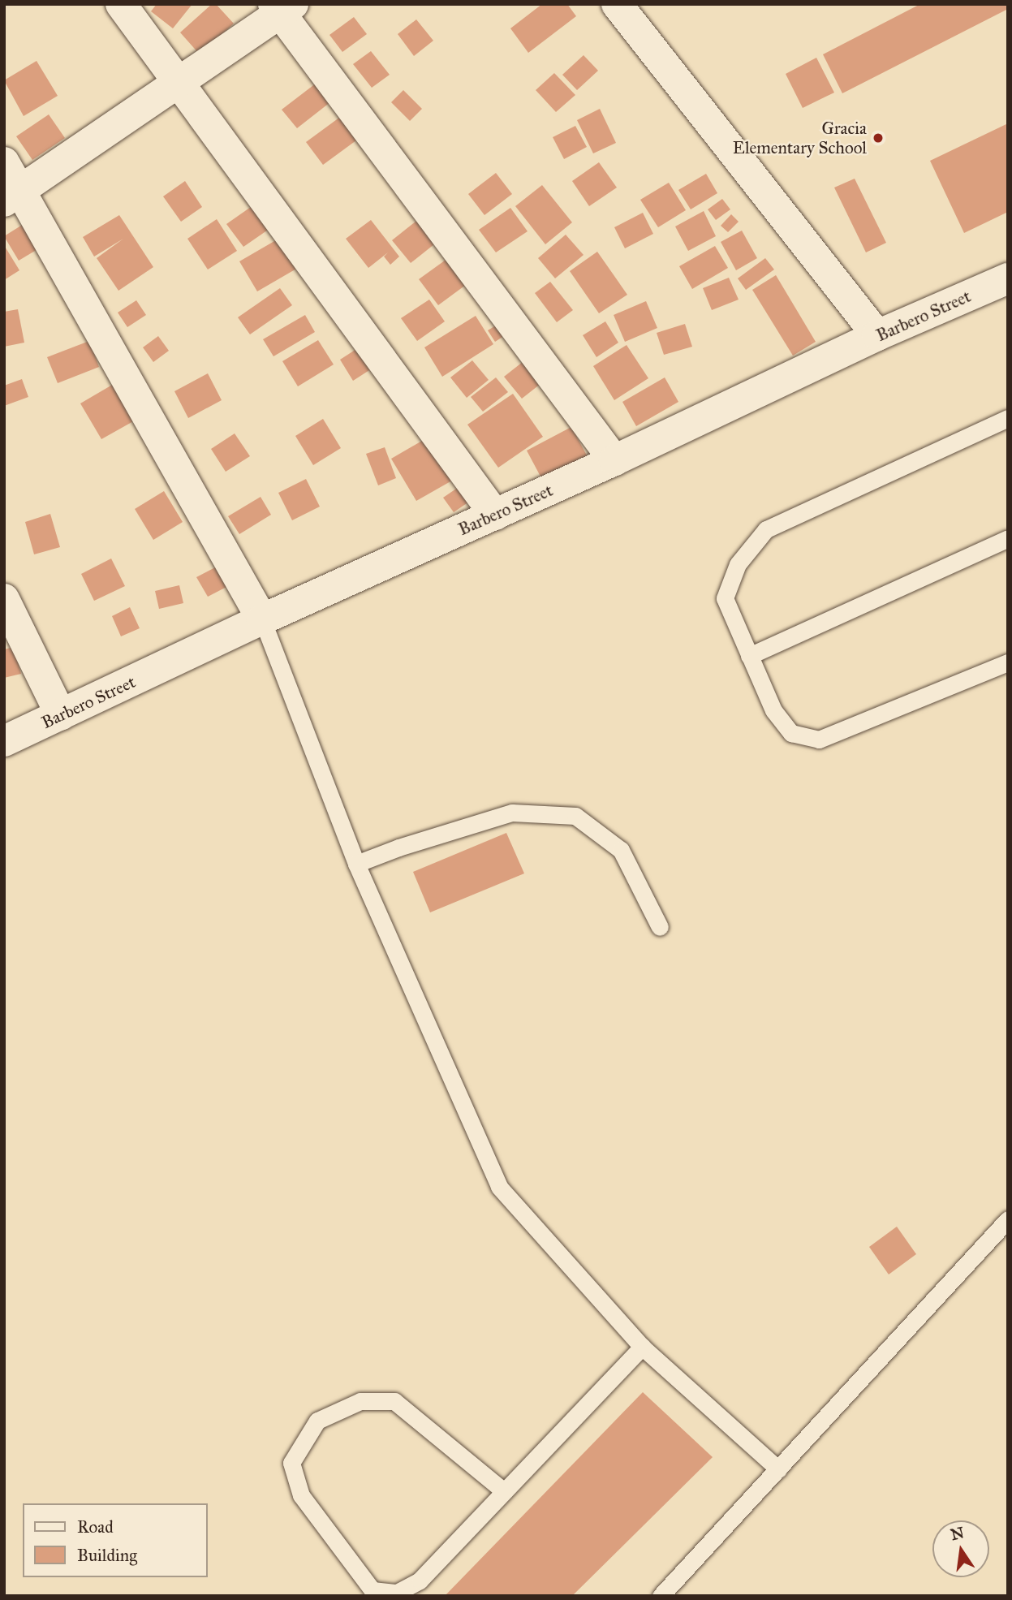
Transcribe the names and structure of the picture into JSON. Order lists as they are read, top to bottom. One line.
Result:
{"streets":{"street":["Barbero Street"]},"places":["Gracia Elementary School"],"legend":["Road","Building"],"north":"top"}
